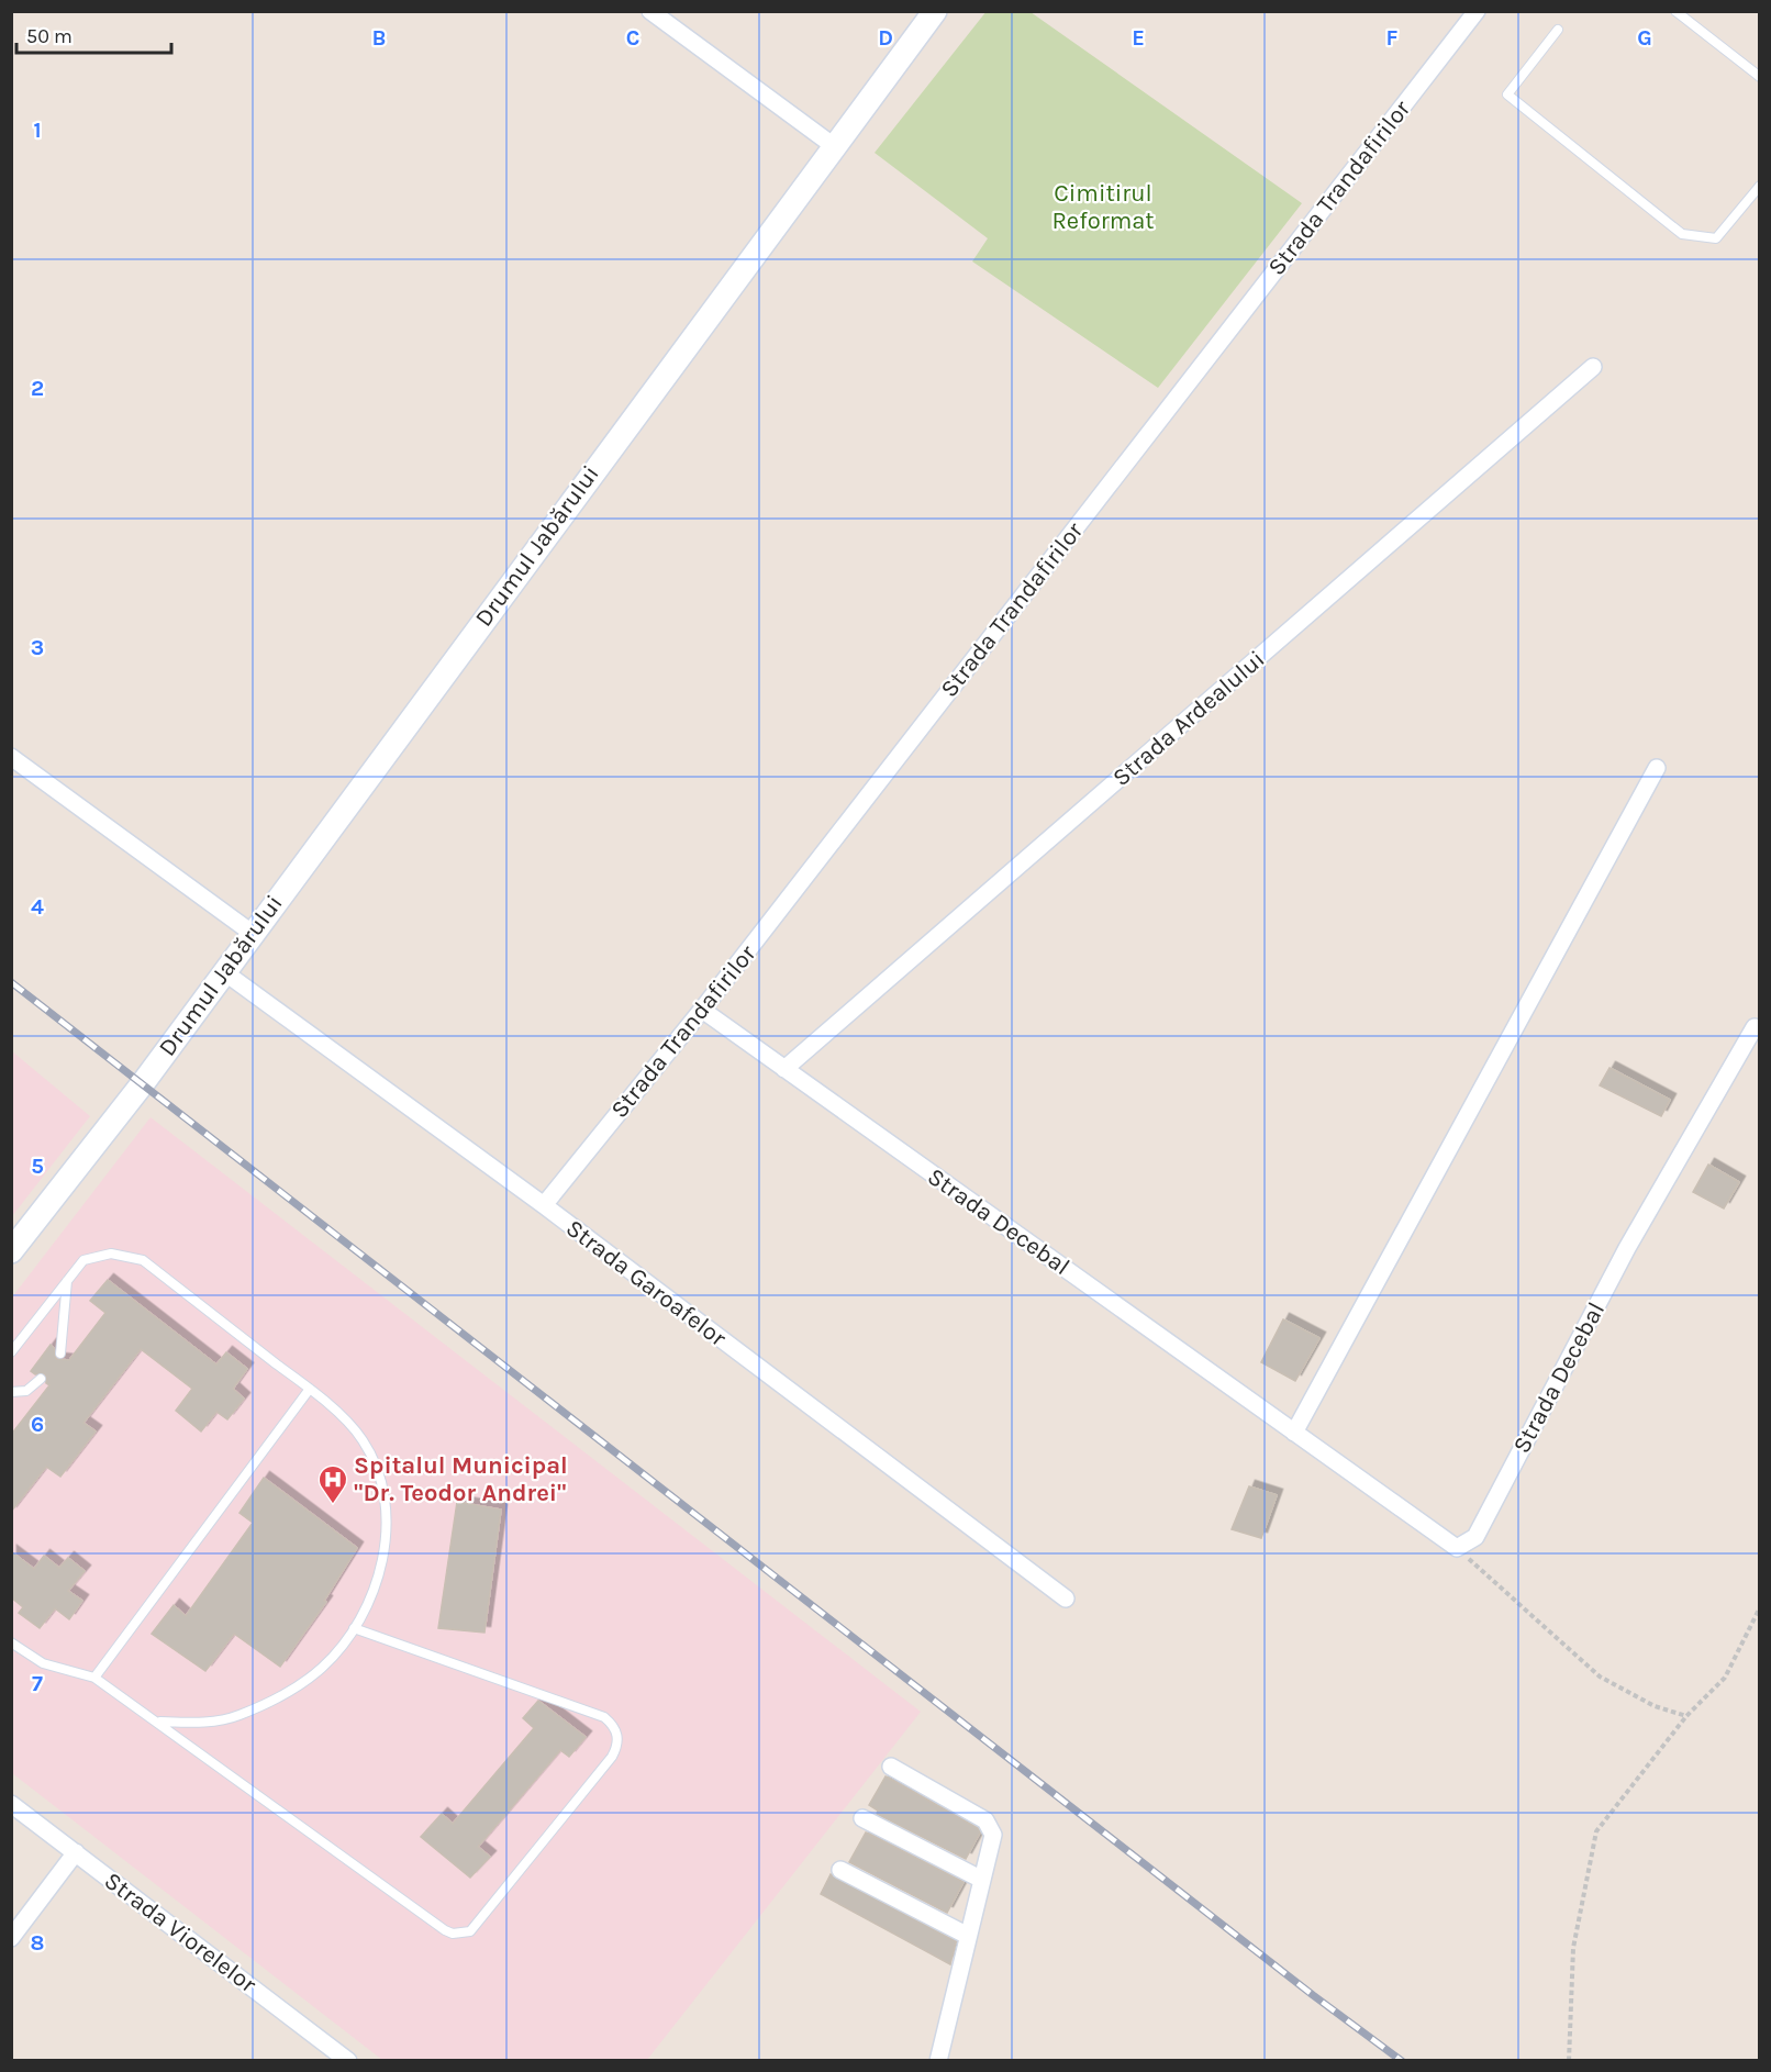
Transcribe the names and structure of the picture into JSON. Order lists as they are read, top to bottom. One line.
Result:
{"streets":{"main road":["Drumul Jabărului"],"street":["Strada Trandafirilor","Strada Ardealului","Strada Decebal","Strada Garoafelor","Strada Viorelelor"]},"crossings":[["Strada Trandafirilor","Strada Decebal"],["Strada Trandafirilor","Strada Garoafelor"],["Drumul Jabărului","Strada Garoafelor"],["Strada Ardealului","Strada Decebal"]],"parks":["Cimitirul Reformat"],"places":{"hospital":["Spitalul Municipal \"Dr. Teodor Andrei\""]},"scale_bar":"50 m","grid":{"columns":["B","C","D","E","F","G"],"rows":["1","2","3","4","5","6","7","8"]}}
